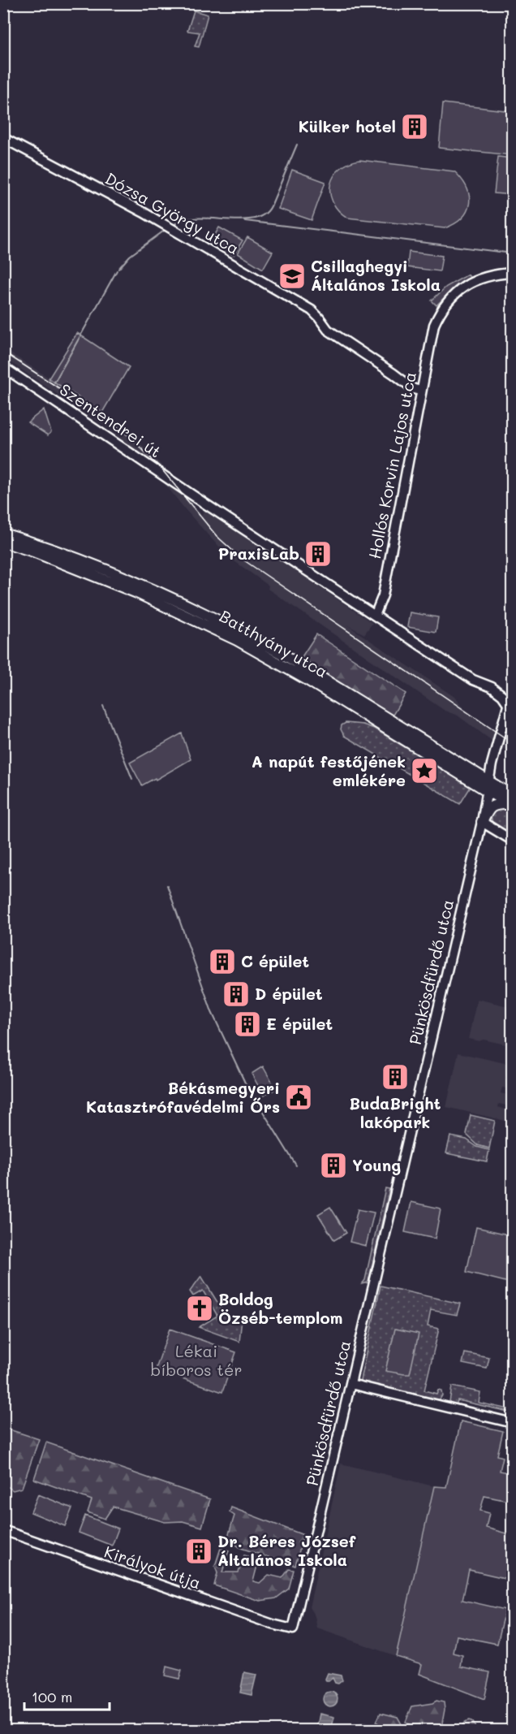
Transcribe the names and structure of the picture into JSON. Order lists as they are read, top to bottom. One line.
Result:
{"streets":{"main road":["Batthyány utca"],"street":["Dózsa György utca","Szentendrei út","Hollós Korvin Lajos utca","Pünkösdfürdő utca","Királyok útja"]},"crossings":[["Dózsa György utca","Hollós Korvin Lajos utca"],["Szentendrei út","Hollós Korvin Lajos utca"],["Batthyány utca","Pünkösdfürdő utca"],["Pünkösdfürdő utca","Királyok útja"]],"parks":["Lékai bíboros tér"],"places":{"building":["Külker hotel","PraxisLab","C épület","D épület","E épület","BudaBright lakópark","Young","Dr. Béres József Általános Iskola"],"school or university":["Csillaghegyi Általános Iskola"],"place":["A napút festőjének emlékére"],"public building":["Békásmegyeri Katasztrófavédelmi Őrs"],"church":["Boldog Özséb-templom"]},"scale_bar":"100 m"}
